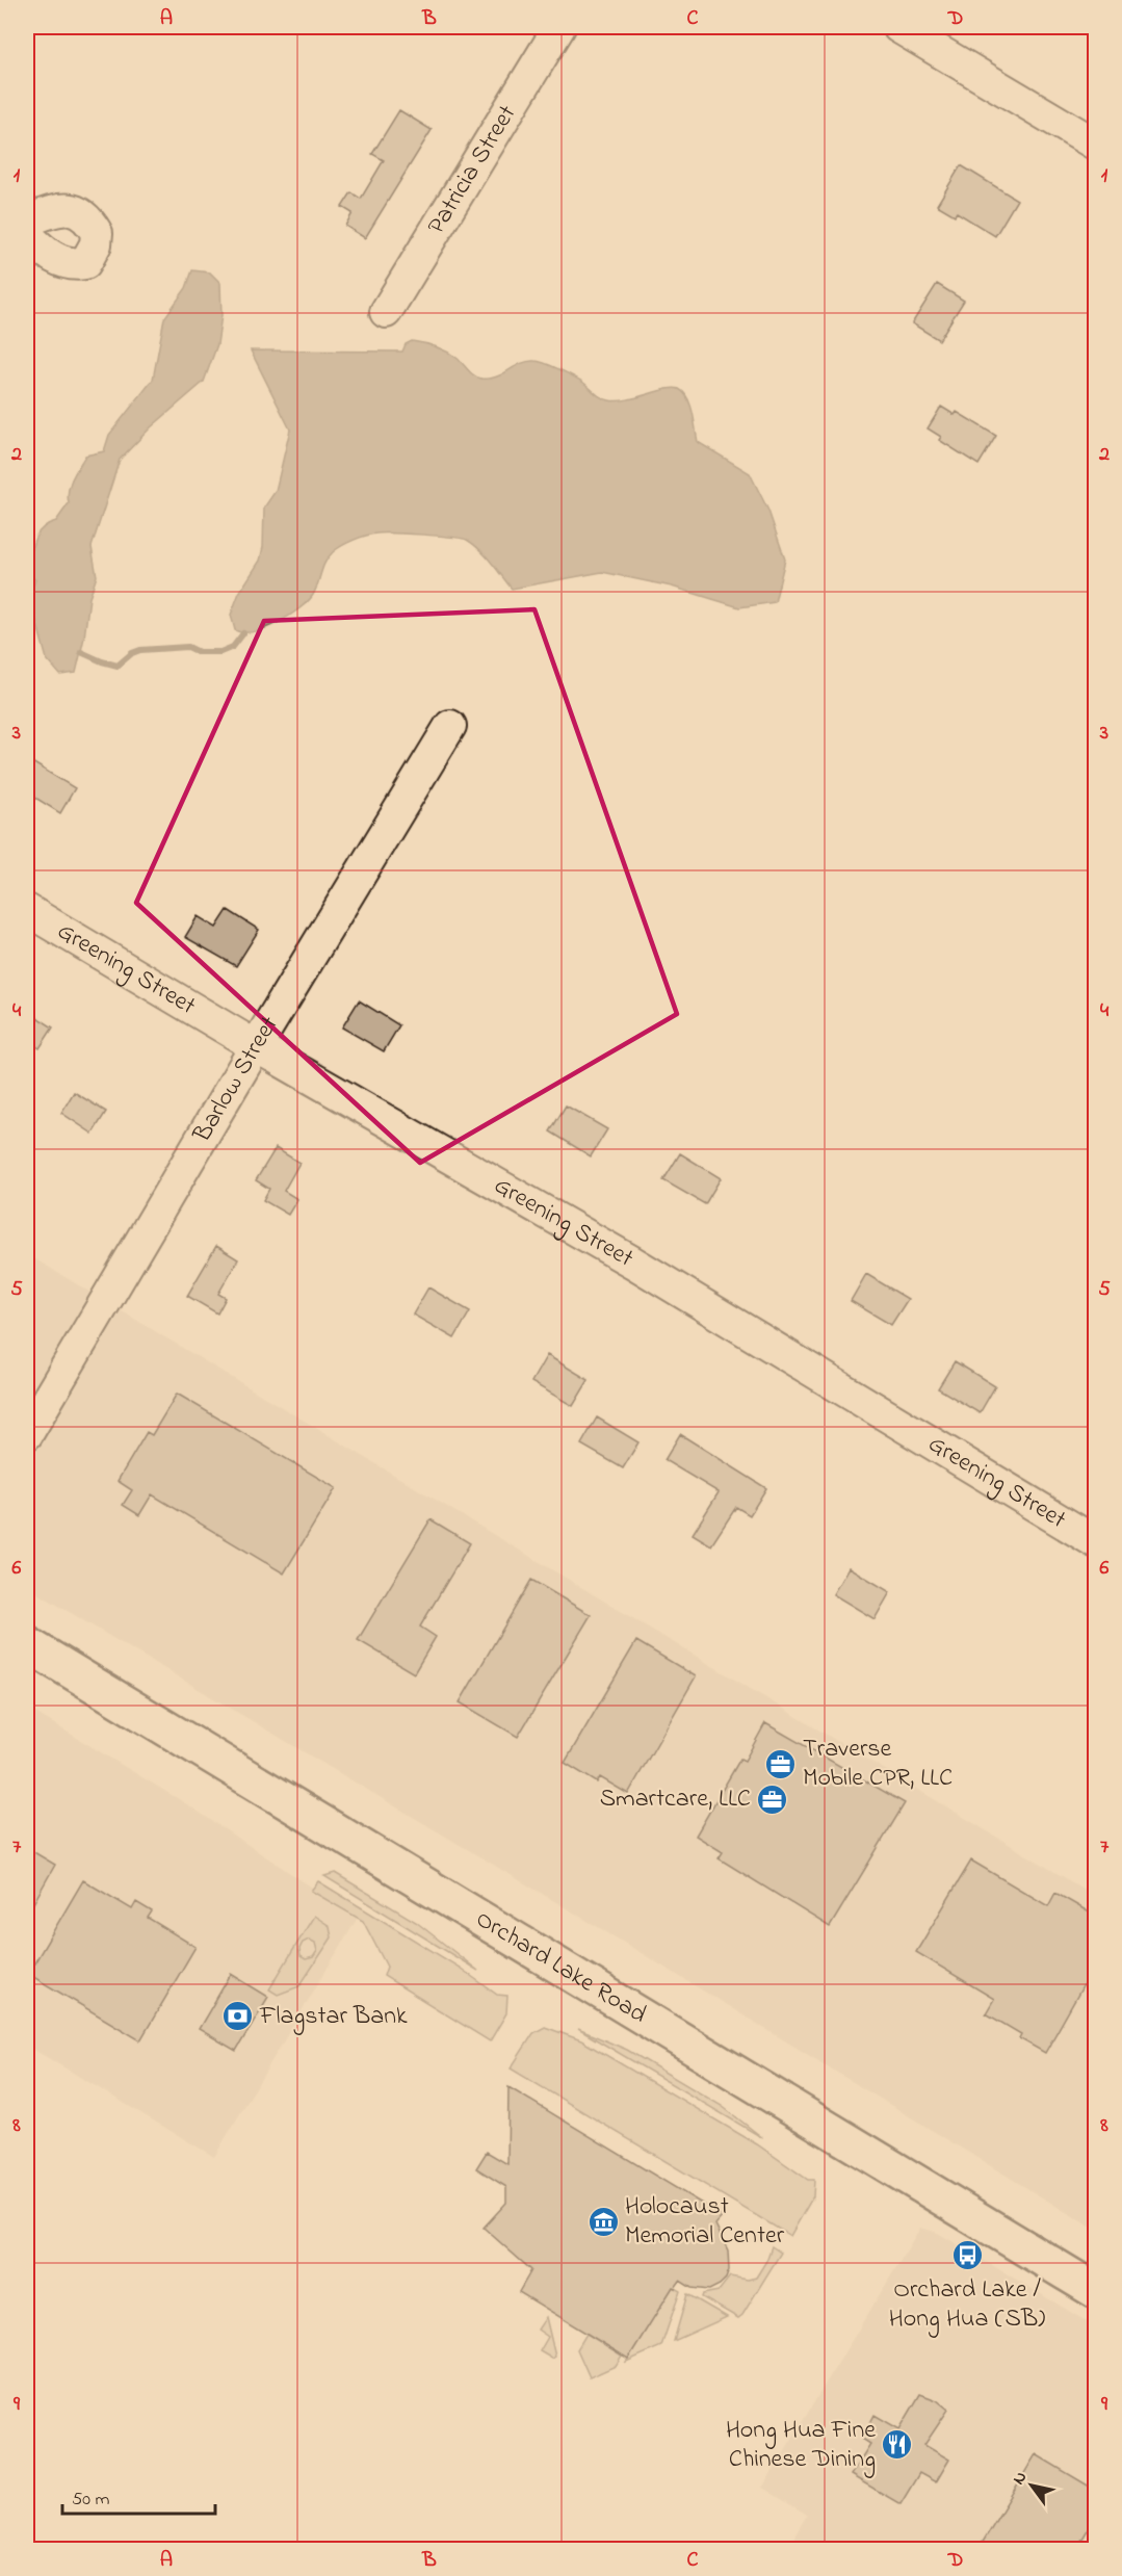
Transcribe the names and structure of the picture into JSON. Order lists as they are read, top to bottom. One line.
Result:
{"streets":{"main road":["Orchard Lake Road"],"street":["Patricia Street","Greening Street","Barlow Street"]},"crossings":[["Greening Street","Barlow Street"]],"places":{"office":["Traverse Mobile CPR, LLC","Smartcare, LLC"],"bank":["Flagstar Bank"],"museum":["Holocaust Memorial Center"],"bus stop":["Orchard Lake / Hong Hua (SB)"],"restaurant":["Hong Hua Fine Chinese Dining"]},"scale_bar":"50 m","north":"top left","grid":{"columns":["A","B","C","D"],"rows":["1","2","3","4","5","6","7","8","9"]}}
